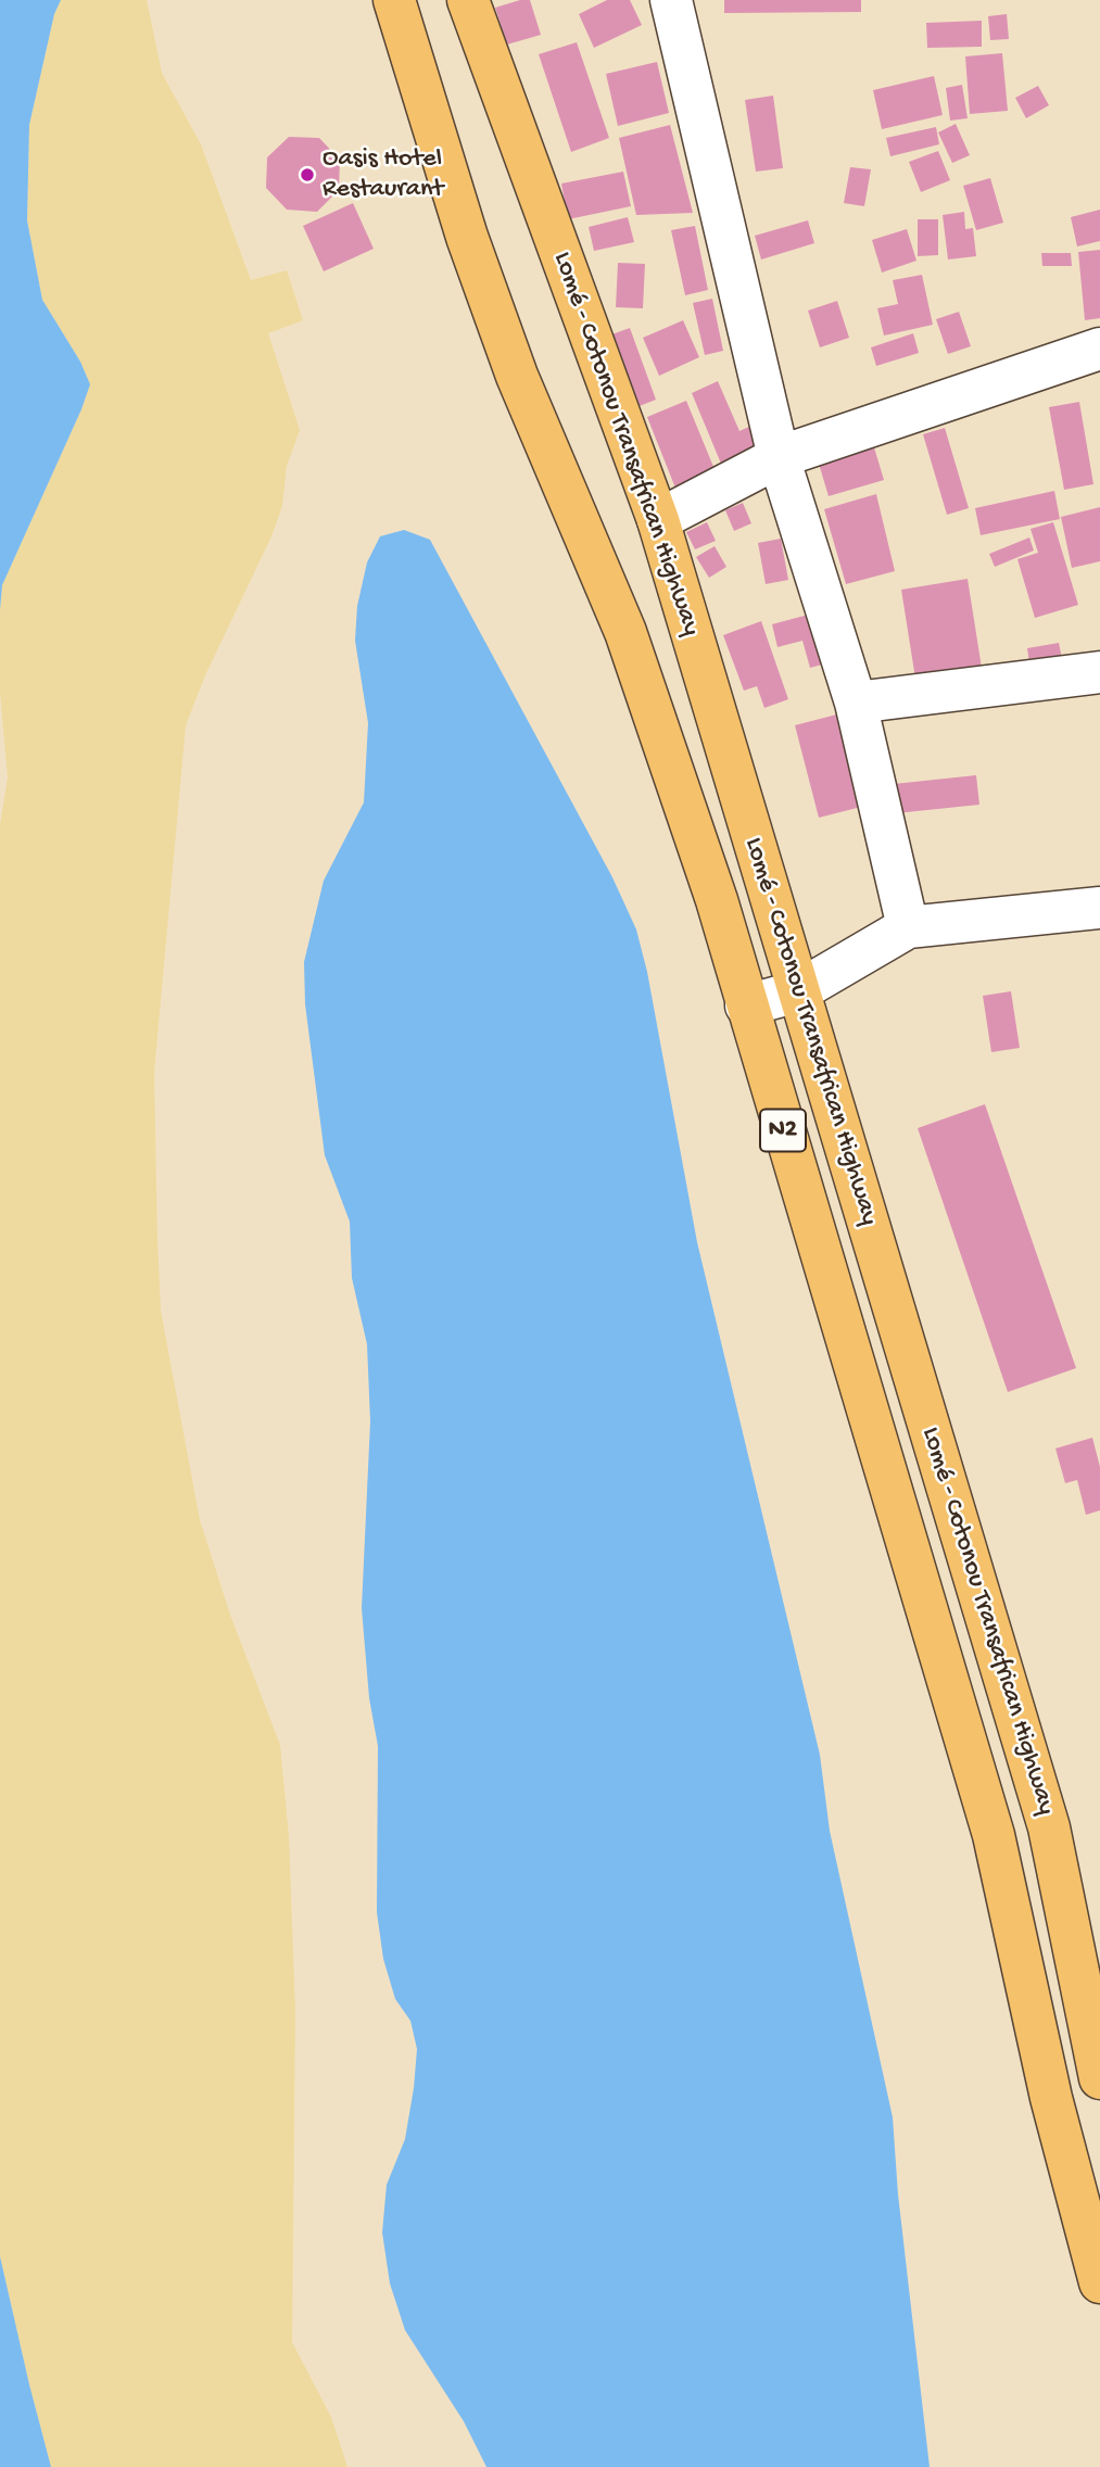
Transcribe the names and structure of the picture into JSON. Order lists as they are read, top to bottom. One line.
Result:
{"streets":{"highway":["Lomé - Cotonou Transafrican Highway","N2"]},"places":["Oasis Hotel Restaurant"]}
